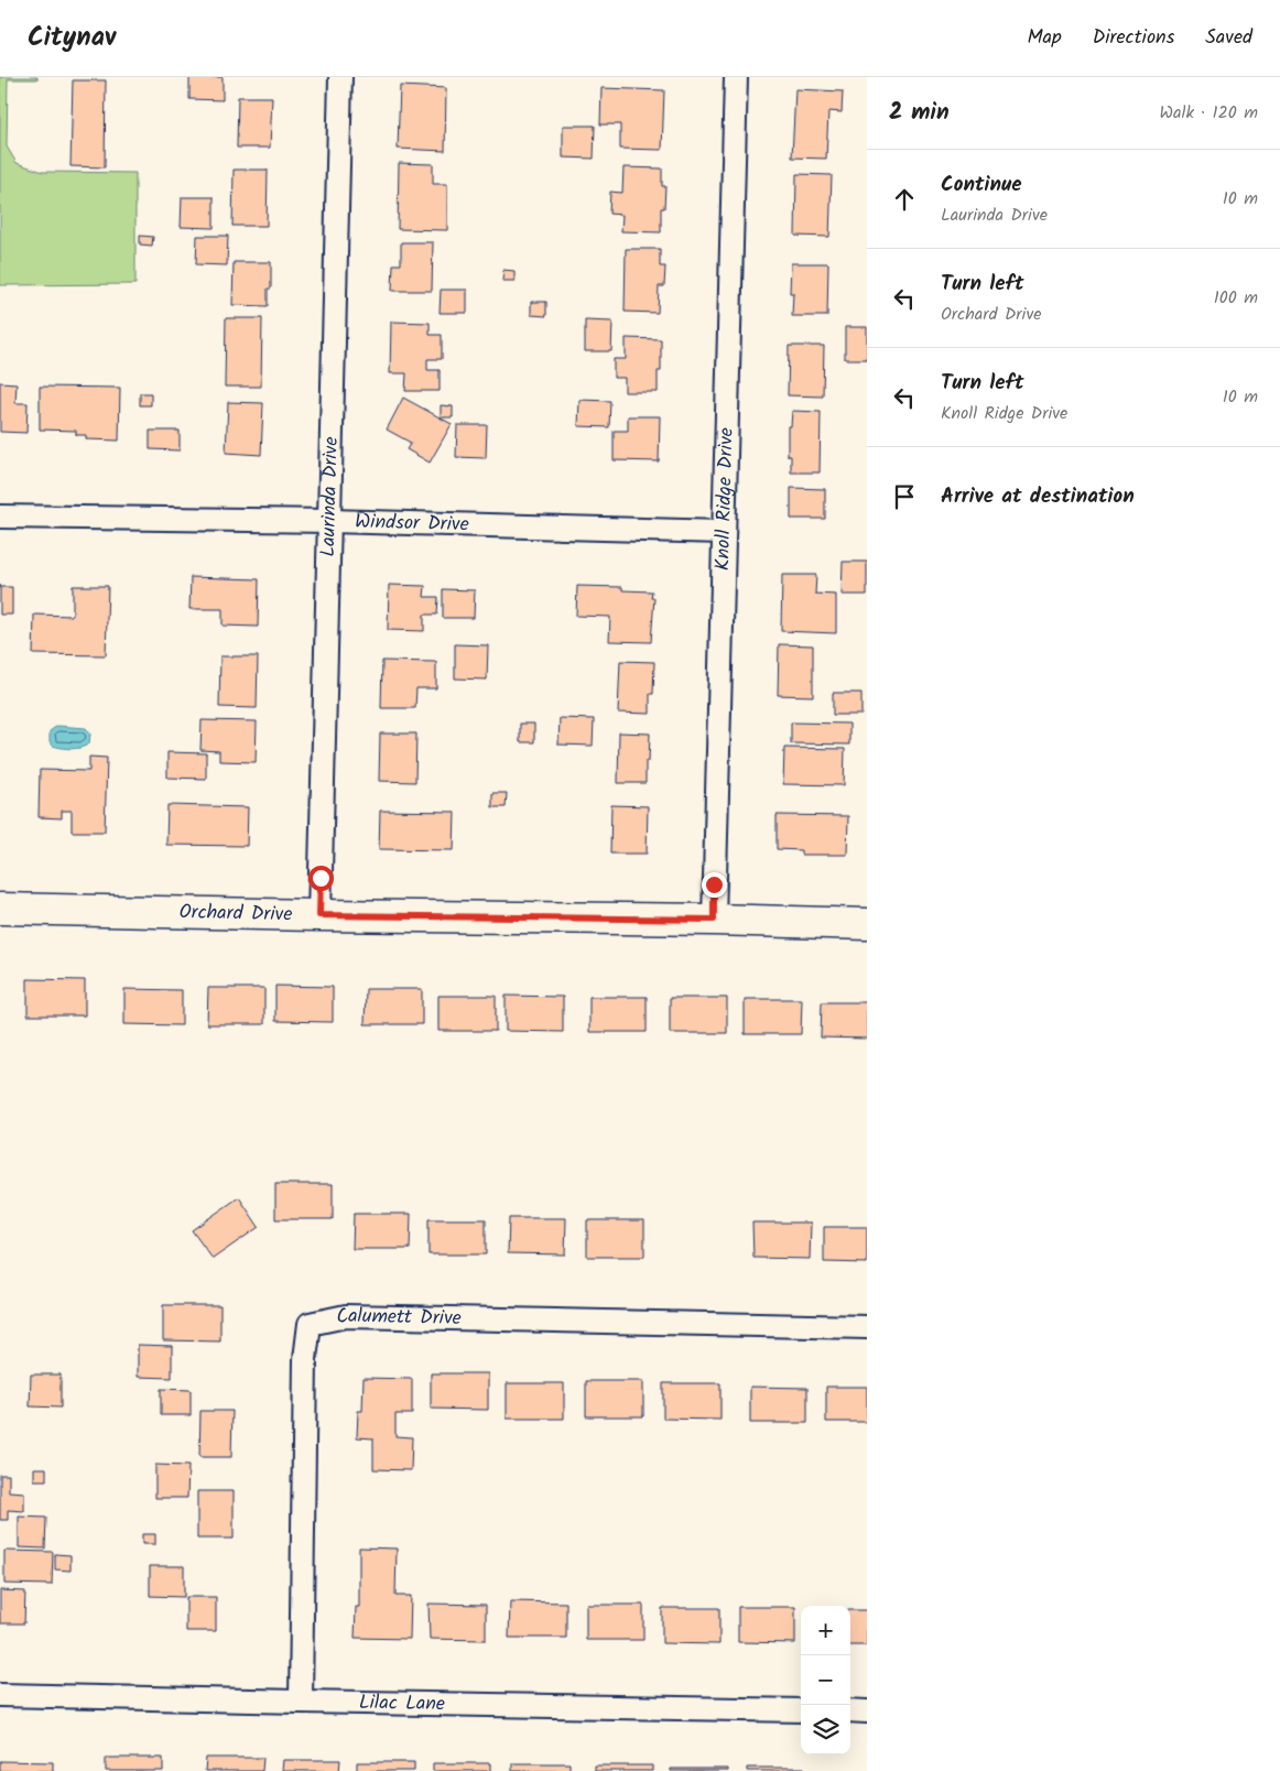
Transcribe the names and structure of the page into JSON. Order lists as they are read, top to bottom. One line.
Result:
{"streets":{"street":["Laurinda Drive","Knoll Ridge Drive","Windsor Drive","Orchard Drive","Calumett Drive","Lilac Lane"]},"crossings":[["Laurinda Drive","Windsor Drive"],["Laurinda Drive","Orchard Drive"],["Knoll Ridge Drive","Windsor Drive"],["Knoll Ridge Drive","Orchard Drive"],["Calumett Drive","Lilac Lane"]],"page":{"header":"Citynav","nav":["Map","Directions","Saved"],"heading":["2 min","Walk · 120 m"],"list":[["Continue","Laurinda Drive","10 m"],["Turn left","Orchard Drive","100 m"],["Turn left","Knoll Ridge Drive","10 m"],"Arrive at destination"],"map_buttons":["+","−"]}}
